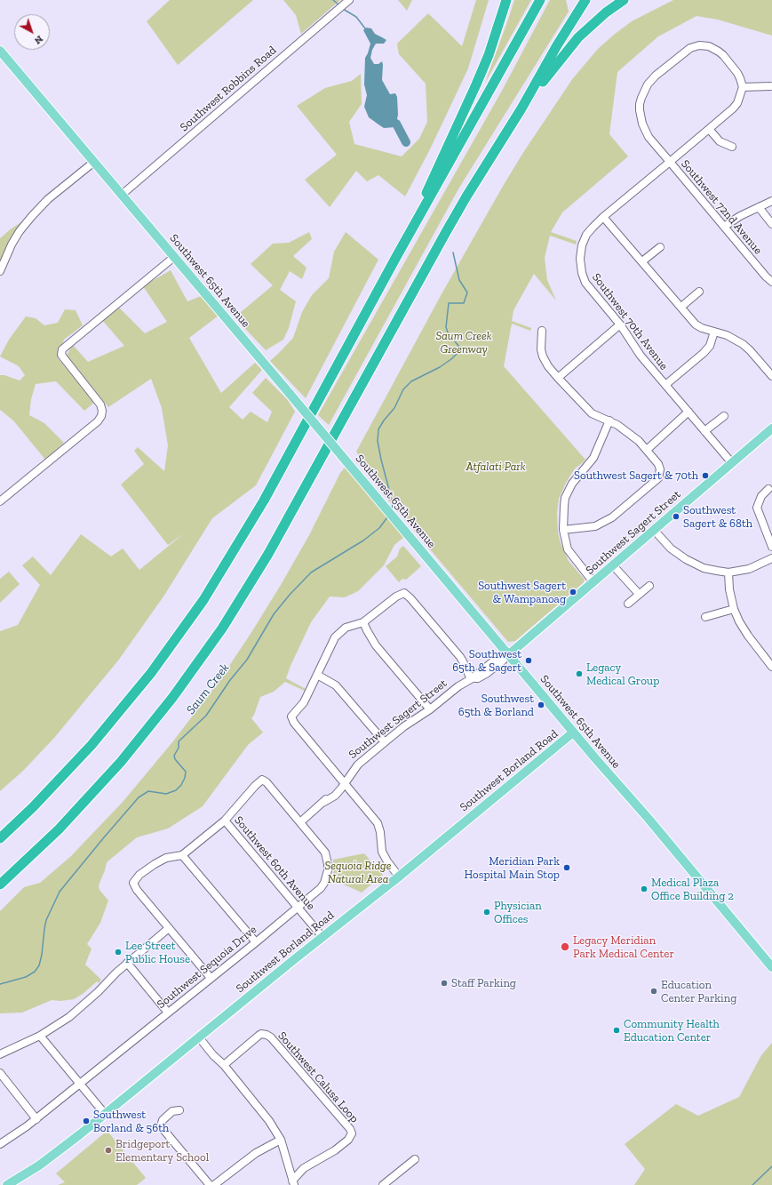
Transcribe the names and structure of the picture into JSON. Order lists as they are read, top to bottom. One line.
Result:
{"streets":{"main road":["Southwest 65th Avenue","Southwest Sagert Street","Southwest Borland Road"],"street":["Southwest Robbins Road","Southwest 72nd Avenue","Southwest 70th Avenue","Southwest 60th Avenue","Southwest Sequoia Drive","Southwest Calusa Loop"]},"crossings":[["Southwest Robbins Road","Southwest 65th Avenue"],["Southwest 72nd Avenue","Southwest 70th Avenue"],["Southwest 65th Avenue","Southwest Sagert Street"],["Southwest 65th Avenue","Southwest Borland Road"],["Southwest 70th Avenue","Southwest Sagert Street"],["Southwest Sagert Street","Southwest Sequoia Drive"],["Southwest Borland Road","Southwest 60th Avenue"],["Southwest 60th Avenue","Southwest Sequoia Drive"]],"water":["Saum Creek"],"parks":["Saum Creek Greenway","Atfalati Park","Sequoia Ridge Natural Area"],"places":["Southwest Sagert & 70th","Southwest Sagert & 68th","Southwest Sagert & Wampanoag","Southwest 65th & Sagert","Legacy Medical Group","Southwest 65th & Borland","Meridian Park Hospital Main Stop","Medical Plaza Office Building 2","Physician Offices","Legacy Meridian Park Medical Center","Lee Street Public House","Staff Parking","Education Center Parking","Community Health Education Center","Southwest Borland & 56th","Bridgeport Elementary School"],"north":"bottom right"}
